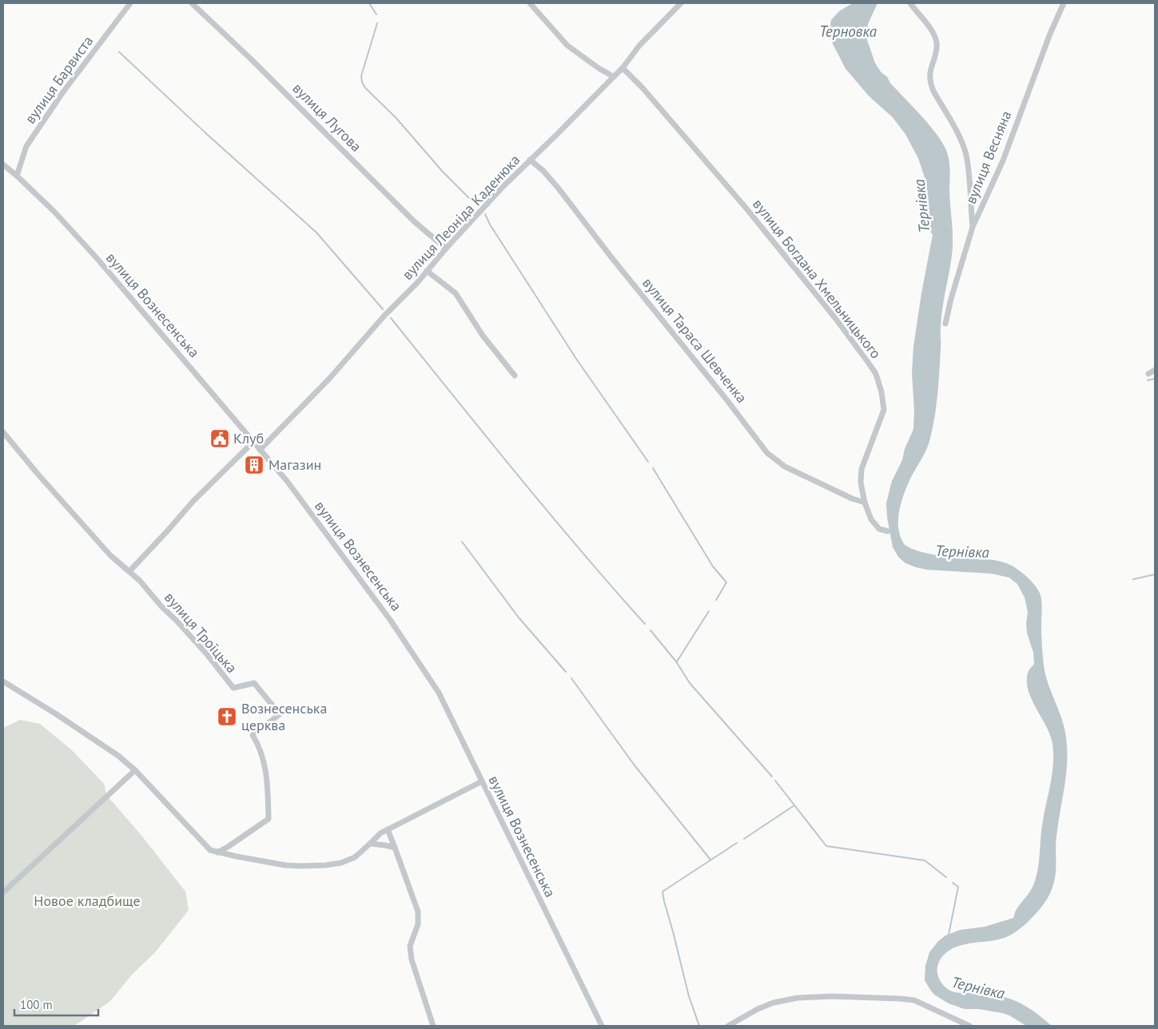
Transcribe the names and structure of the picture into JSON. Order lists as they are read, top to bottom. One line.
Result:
{"streets":{"street":["вулиця Барвиста","вулиця Лугова","вулиця Весняна","вулиця Леоніда Каденюка","вулиця Богдана Хмельницького","вулиця Вознесенська","вулиця Тараса Шевченка","вулиця Троїцька"]},"crossings":[["вулиця Барвиста","вулиця Вознесенська"],["вулиця Лугова","вулиця Леоніда Каденюка"],["вулиця Леоніда Каденюка","вулиця Богдана Хмельницького"],["вулиця Леоніда Каденюка","вулиця Вознесенська"],["вулиця Леоніда Каденюка","вулиця Тараса Шевченка"],["вулиця Богдана Хмельницького","вулиця Тараса Шевченка"]],"water":["Терновка","Тернівка"],"parks":["Новое кладбище"],"places":{"public building":["Клуб"],"building":["Магазин"],"church":["Вознесенська церква"]},"scale_bar":"100 m"}
